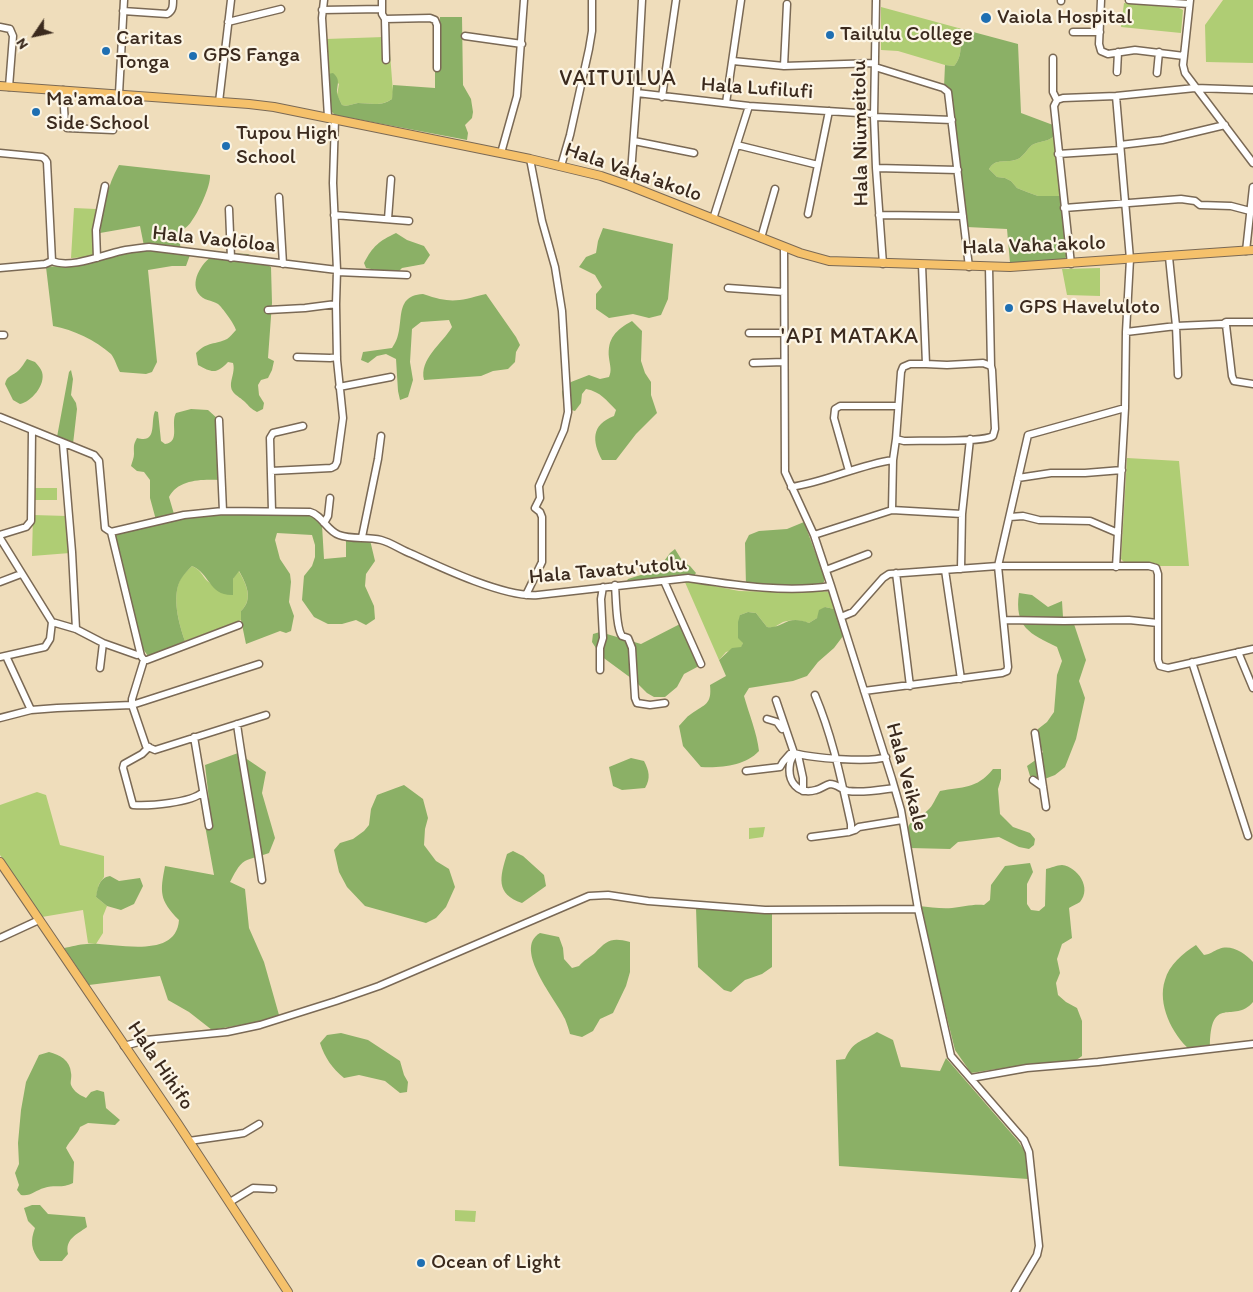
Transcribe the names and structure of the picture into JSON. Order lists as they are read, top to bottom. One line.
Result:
{"streets":{"main road":["Hala Vaha'akolo","Hala Hihifo"],"street":["Hala Lufilufi","Hala Niumeitolu","Hala Vaolōloa","Hala Tavatu'utolu","Hala Veikale"]},"crossings":[["Hala Lufilufi","Hala Niumeitolu"],["Hala Niumeitolu","Hala Vaha'akolo"],["Hala Vaha'akolo","Hala Veikale"],["Hala Tavatu'utolu","Hala Veikale"]],"districts":["VAITUILUA","'API MATAKA"],"places":["Vaiola Hospital","Tailulu College","Caritas Tonga","GPS Fanga","Ma'amaloa Side School","Tupou High School","GPS Haveluloto","Ocean of Light"],"north":"bottom left"}
